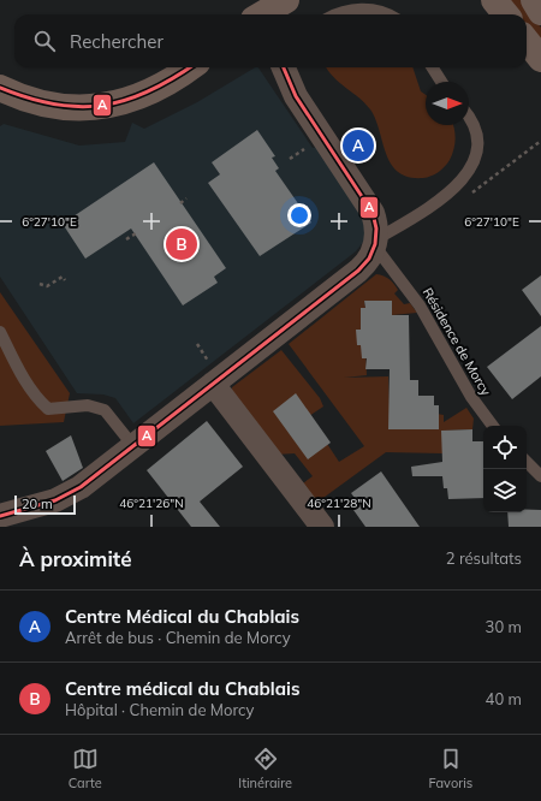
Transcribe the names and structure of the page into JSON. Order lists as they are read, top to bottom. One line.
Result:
{"streets":{"lane":["Résidence de Morcy"]},"lines":["transit line A"],"scale_bar":"20 m","north":"right","page":{"search":"Rechercher","pins":["A","B"],"scale":"20 m","heading":["À proximité","2 résultats"],"list":[{"mark":"A","name":"Centre Médical du Chablais","note":"Arrêt de bus · Chemin de Morcy","value":"30 m"},{"mark":"B","name":"Centre médical du Chablais","note":"Hôpital · Chemin de Morcy","value":"40 m"}],"nav":["Carte","Itinéraire","Favoris"]},"coordinates":["6°27'10\"E","46°21'26\"N","46°21'28\"N"]}
